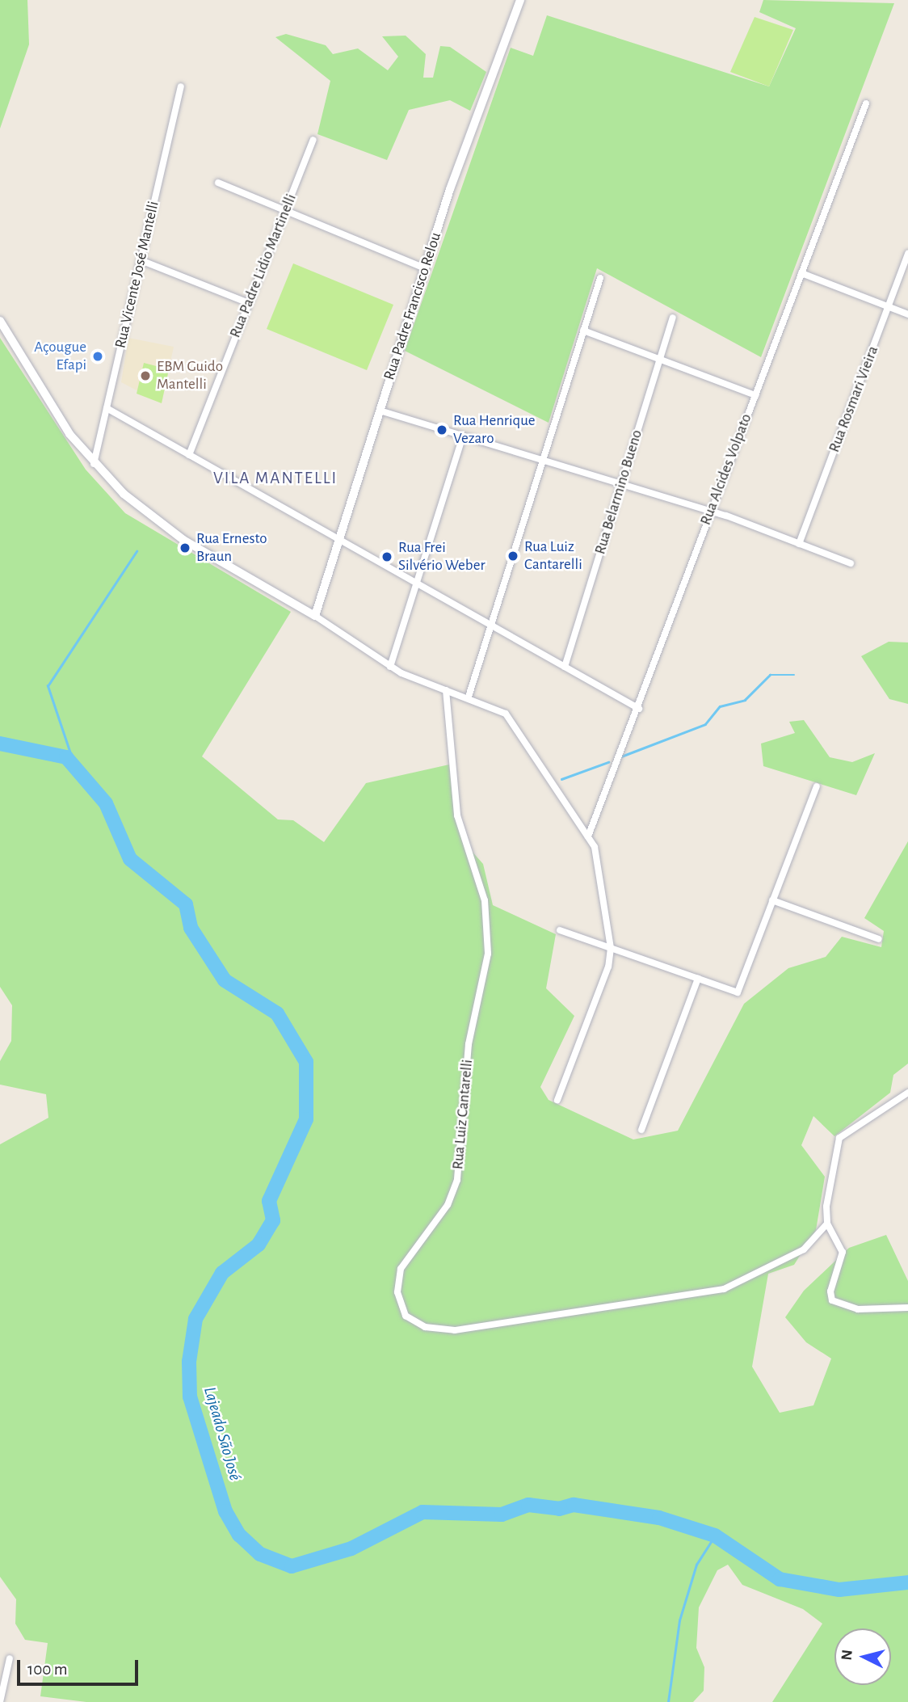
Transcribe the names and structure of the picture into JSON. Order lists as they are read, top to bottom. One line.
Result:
{"streets":{"street":["Rua Padre Lidio Martinelli","Rua Vicente José Mantelli","Rua Padre Francisco Relou","Rua Rosmari Vieira","Rua Alcides Volpato","Rua Belarmino Bueno","Rua Luiz Cantarelli"]},"districts":["VILA MANTELLI"],"water":["Lajeado São José"],"places":["Açougue Efapi","EBM Guido Mantelli","Rua Henrique Vezaro","Rua Ernesto Braun","Rua Luiz Cantarelli","Rua Frei Silvério Weber"],"scale_bar":"100 m","north":"left"}
